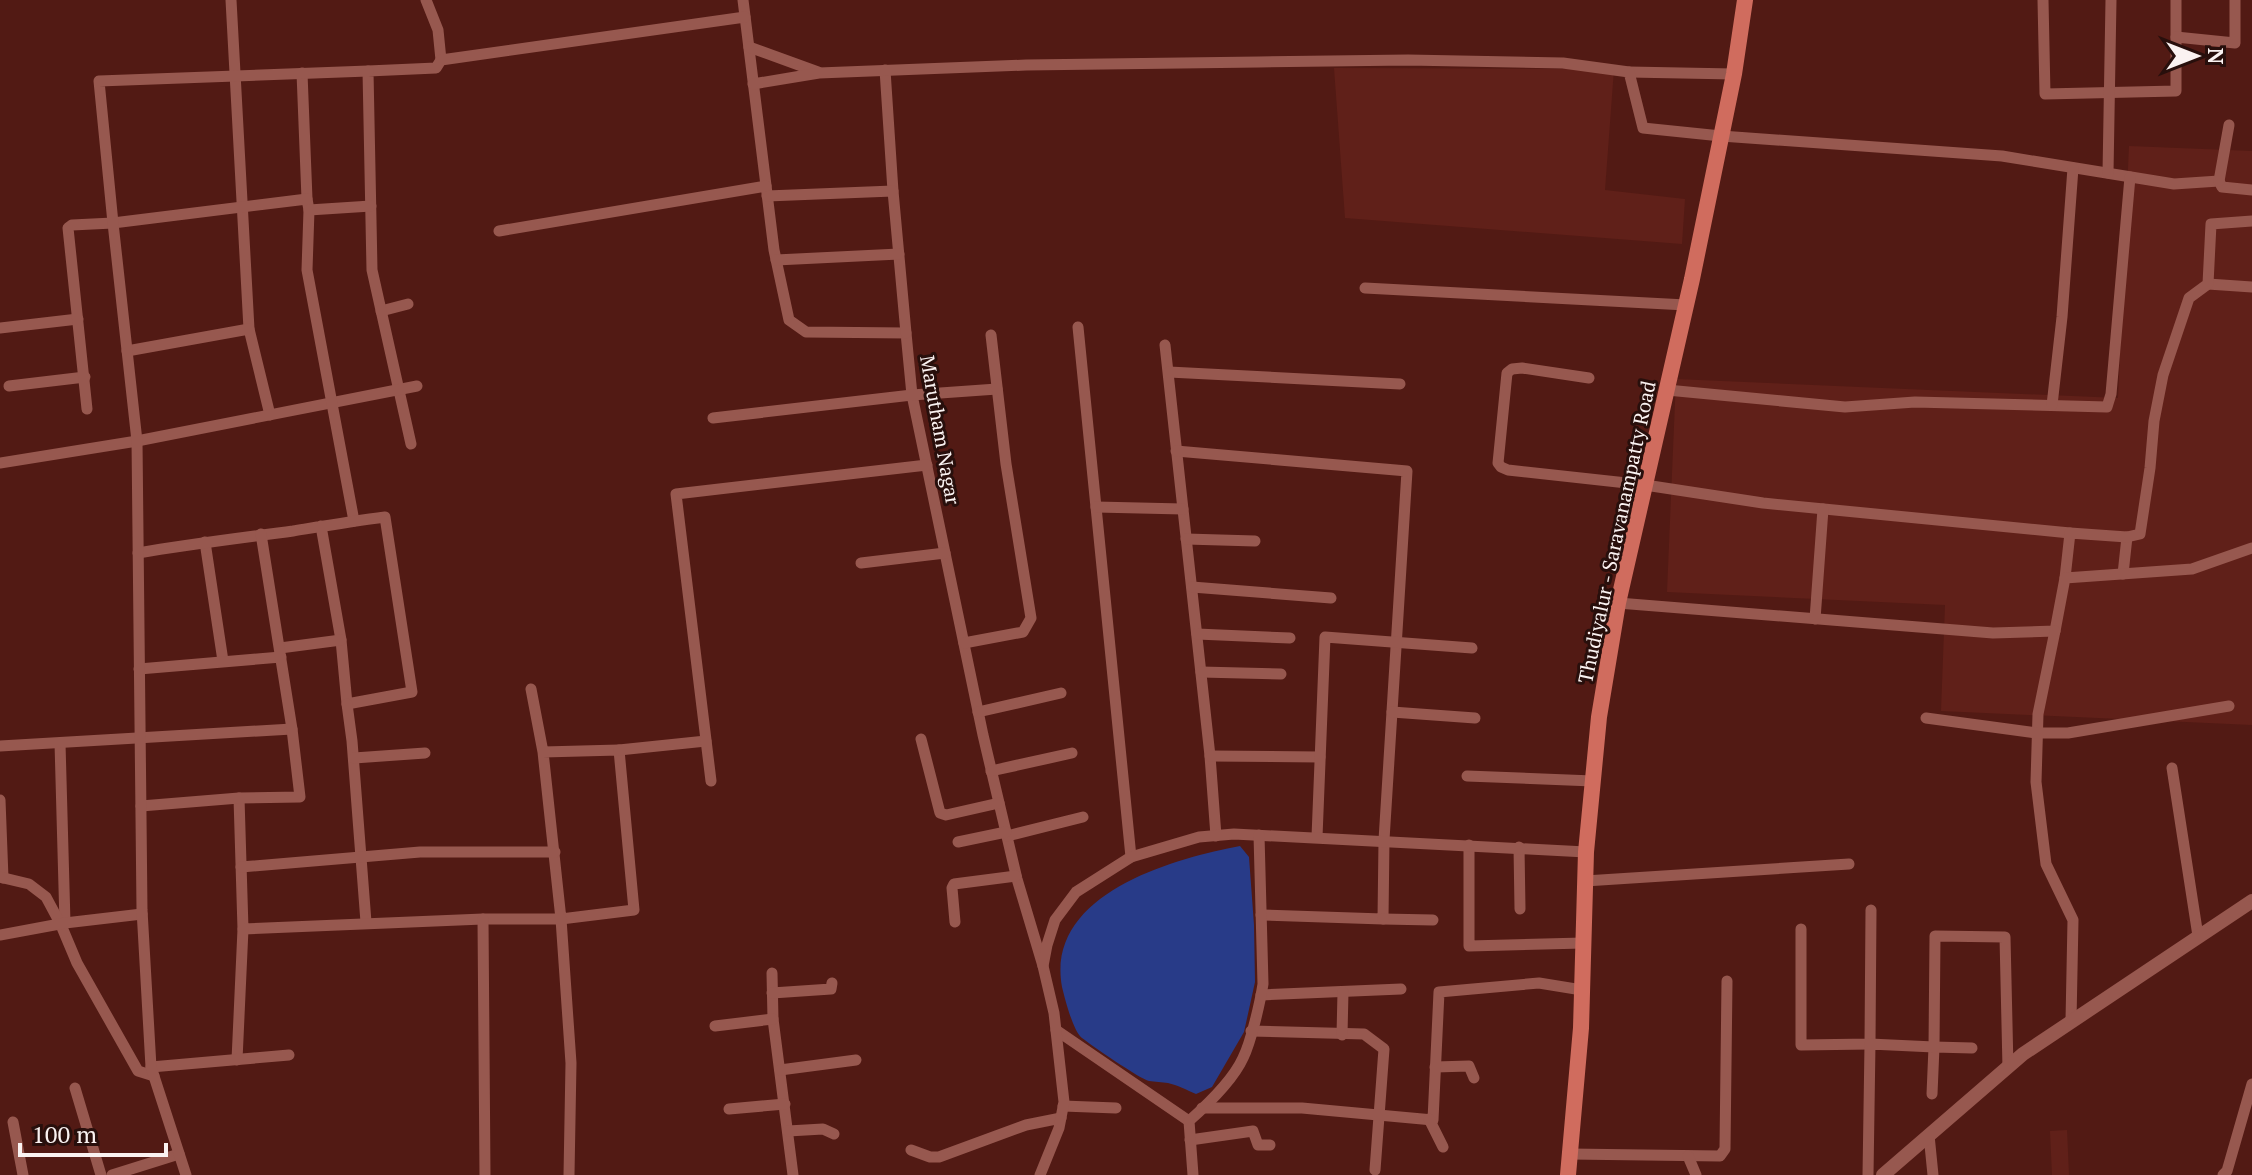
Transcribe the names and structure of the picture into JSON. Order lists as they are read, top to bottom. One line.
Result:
{"streets":{"main road":["Thudiyalur - Saravanampatty Road"],"street":["Marutham Nagar"]},"scale_bar":"100 m","north":"right"}
